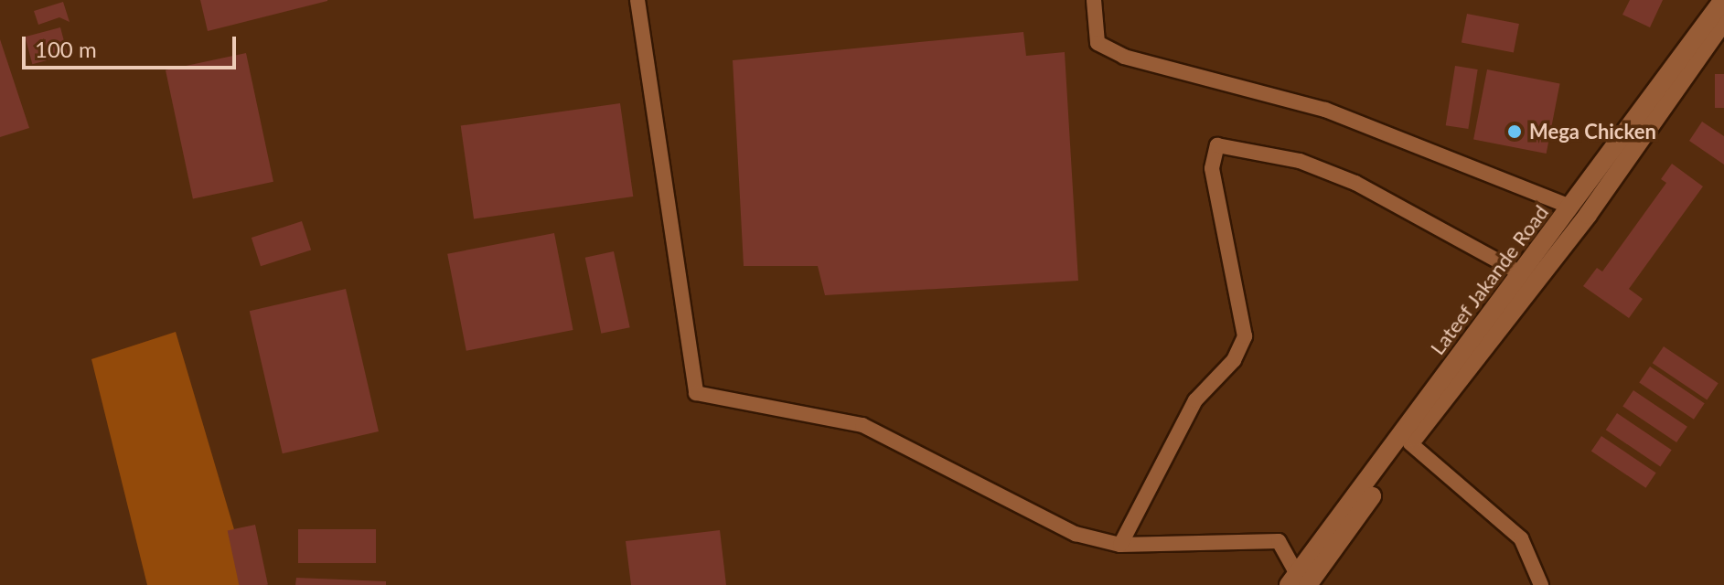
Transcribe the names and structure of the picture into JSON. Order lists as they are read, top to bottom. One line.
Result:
{"streets":{"main road":["Lateef Jakande Road"]},"places":["Mega Chicken"],"scale_bar":"100 m"}
